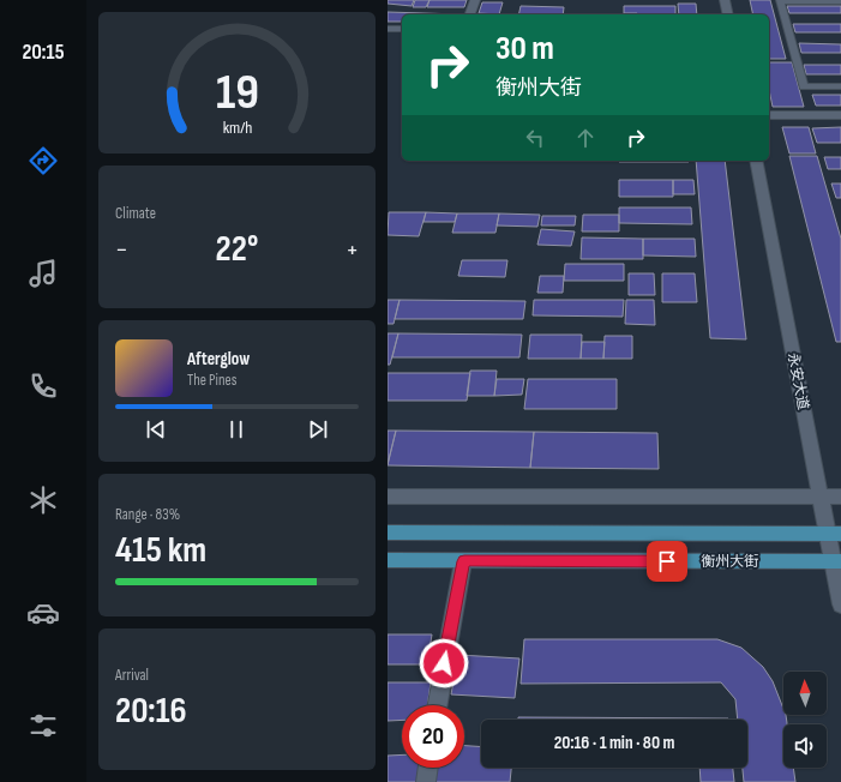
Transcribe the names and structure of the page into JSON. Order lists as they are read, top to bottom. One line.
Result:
{"streets":{"main road":["衡州大街"],"street":["永安大道"]},"crossings":[["永安大道","衡州大街"]],"north":"top","page":{"tabs":"20:15","turn":["30 m","衡州大街"],"tile":["Climate",["Range · 83%","415 km"],["Arrival","20:16"]],"heat":["−","22°","+"],"song":["Afterglow","The Pines"],"limit":"20","trip":"20:16 · 1 min · 80 m","gauge":["19","km/h"]}}
